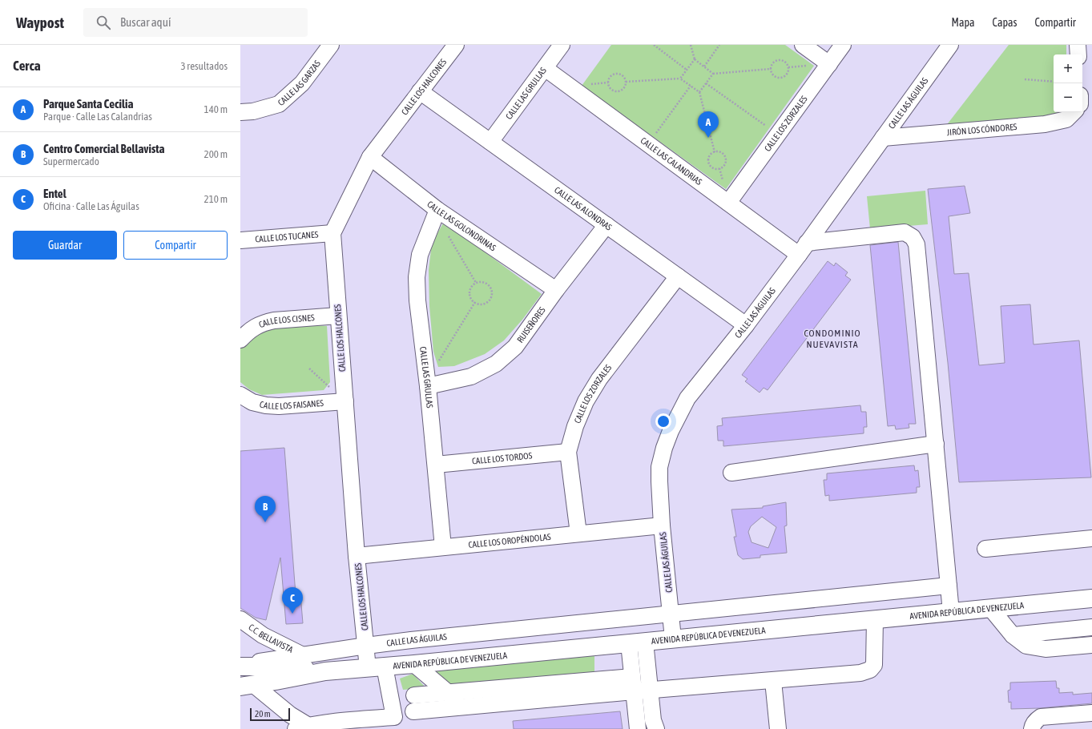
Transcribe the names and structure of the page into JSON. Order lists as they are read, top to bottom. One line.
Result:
{"streets":{"main road":["AVENIDA REPÚBLICA DE VENEZUELA"],"street":["CALLE LAS GARZAS","CALLE LOS HALCONES","CALLE LAS GRULLAS","CALLE LAS ÁGUILAS","CALLE LOS ZORZALES","JIRÓN LOS CÓNDORES","CALLE LAS CALANDRIAS","CALLE LAS ALONDRAS","CALLE LAS GOLONDRINAS","CALLE LOS TUCANES","CALLE LOS CISNES","RUISEÑORES","CALLE LOS FAISANES","CALLE LOS TORDOS","CALLE LOS OROPÉNDOLAS","C.C. BELLAVISTA"]},"crossings":[["CALLE LOS HALCONES","CALLE LAS ÁGUILAS"],["CALLE LOS HALCONES","CALLE LAS ALONDRAS"],["CALLE LOS HALCONES","CALLE LAS GOLONDRINAS"],["CALLE LOS HALCONES","CALLE LOS TUCANES"],["CALLE LOS HALCONES","CALLE LOS CISNES"],["CALLE LOS HALCONES","CALLE LOS FAISANES"],["CALLE LOS HALCONES","CALLE LOS OROPÉNDOLAS"],["CALLE LOS HALCONES","AVENIDA REPÚBLICA DE VENEZUELA"],["CALLE LAS GRULLAS","CALLE LAS CALANDRIAS"],["CALLE LAS GRULLAS","CALLE LAS ALONDRAS"],["CALLE LAS GRULLAS","CALLE LAS GOLONDRINAS"],["CALLE LAS GRULLAS","RUISEÑORES"],["CALLE LAS GRULLAS","CALLE LOS TORDOS"],["CALLE LAS GRULLAS","CALLE LOS OROPÉNDOLAS"],["CALLE LAS ÁGUILAS","JIRÓN LOS CÓNDORES"],["CALLE LAS ÁGUILAS","CALLE LAS CALANDRIAS"],["CALLE LAS ÁGUILAS","CALLE LAS ALONDRAS"],["CALLE LAS ÁGUILAS","CALLE LOS OROPÉNDOLAS"],["CALLE LAS ÁGUILAS","AVENIDA REPÚBLICA DE VENEZUELA"],["CALLE LAS ÁGUILAS","C.C. BELLAVISTA"],["CALLE LOS ZORZALES","CALLE LAS CALANDRIAS"],["CALLE LOS ZORZALES","CALLE LAS ALONDRAS"],["CALLE LOS ZORZALES","CALLE LOS TORDOS"],["CALLE LOS ZORZALES","CALLE LOS OROPÉNDOLAS"],["CALLE LAS ALONDRAS","RUISEÑORES"],["CALLE LAS GOLONDRINAS","RUISEÑORES"]],"districts":["CONDOMINIO NUEVAVISTA"],"scale_bar":"20 m","page":{"header":"Waypost","search":"Buscar aquí","nav":["Mapa","Capas","Compartir"],"heading":["Cerca","3 resultados"],"map_buttons":["+","−"],"list":[{"mark":"A","name":"Parque Santa Cecilia","note":"Parque · Calle Las Calandrias","value":"140 m"},{"mark":"B","name":"Centro Comercial Bellavista","note":"Supermercado","value":"200 m"},{"mark":"C","name":"Entel","note":"Oficina · Calle Las Águilas","value":"210 m"}],"pins":["A","B","C"],"buttons":["Guardar","Compartir"],"scale":"20 m"}}
